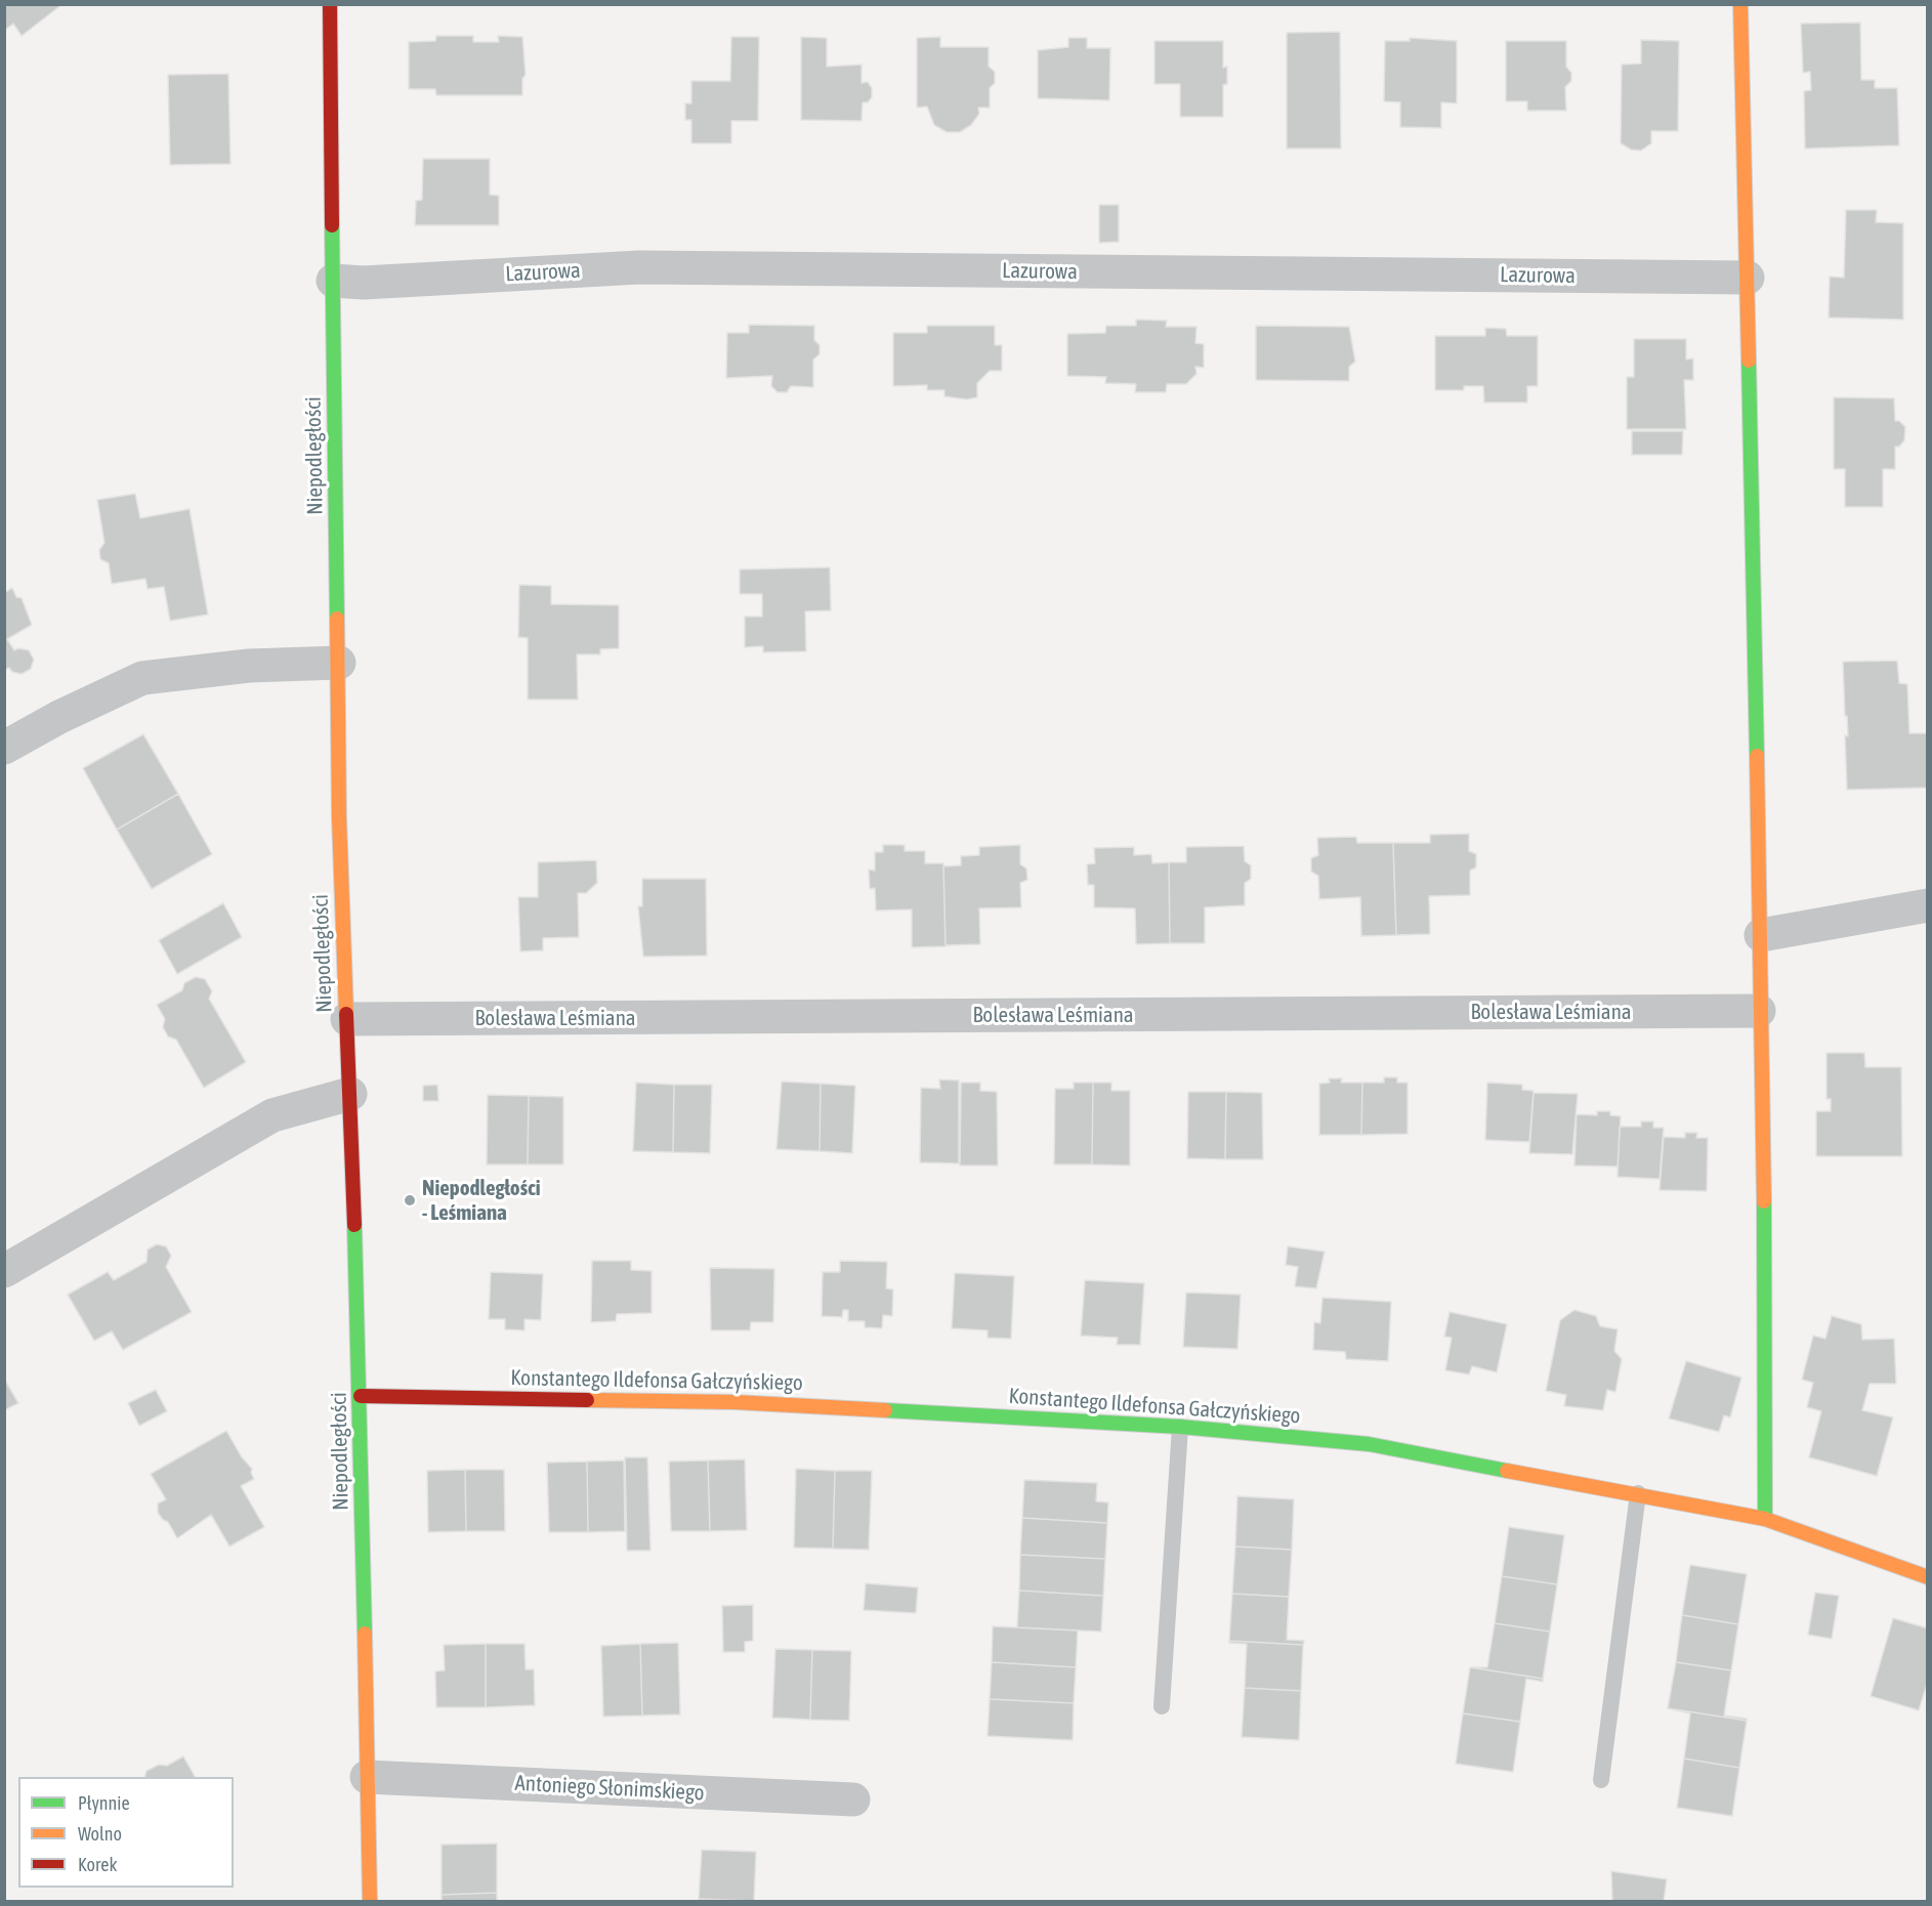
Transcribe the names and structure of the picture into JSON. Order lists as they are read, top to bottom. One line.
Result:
{"streets":{"street":["Lazurowa","Niepodległości","Bolesława Leśmiana","Konstantego Ildefonsa Gałczyńskiego","Antoniego Słonimskiego"]},"crossings":[["Lazurowa","Niepodległości"],["Niepodległości","Bolesława Leśmiana"],["Niepodległości","Konstantego Ildefonsa Gałczyńskiego"],["Niepodległości","Antoniego Słonimskiego"]],"places":["Niepodległości - Leśmiana"],"legend":["Płynnie","Wolno","Korek"]}
